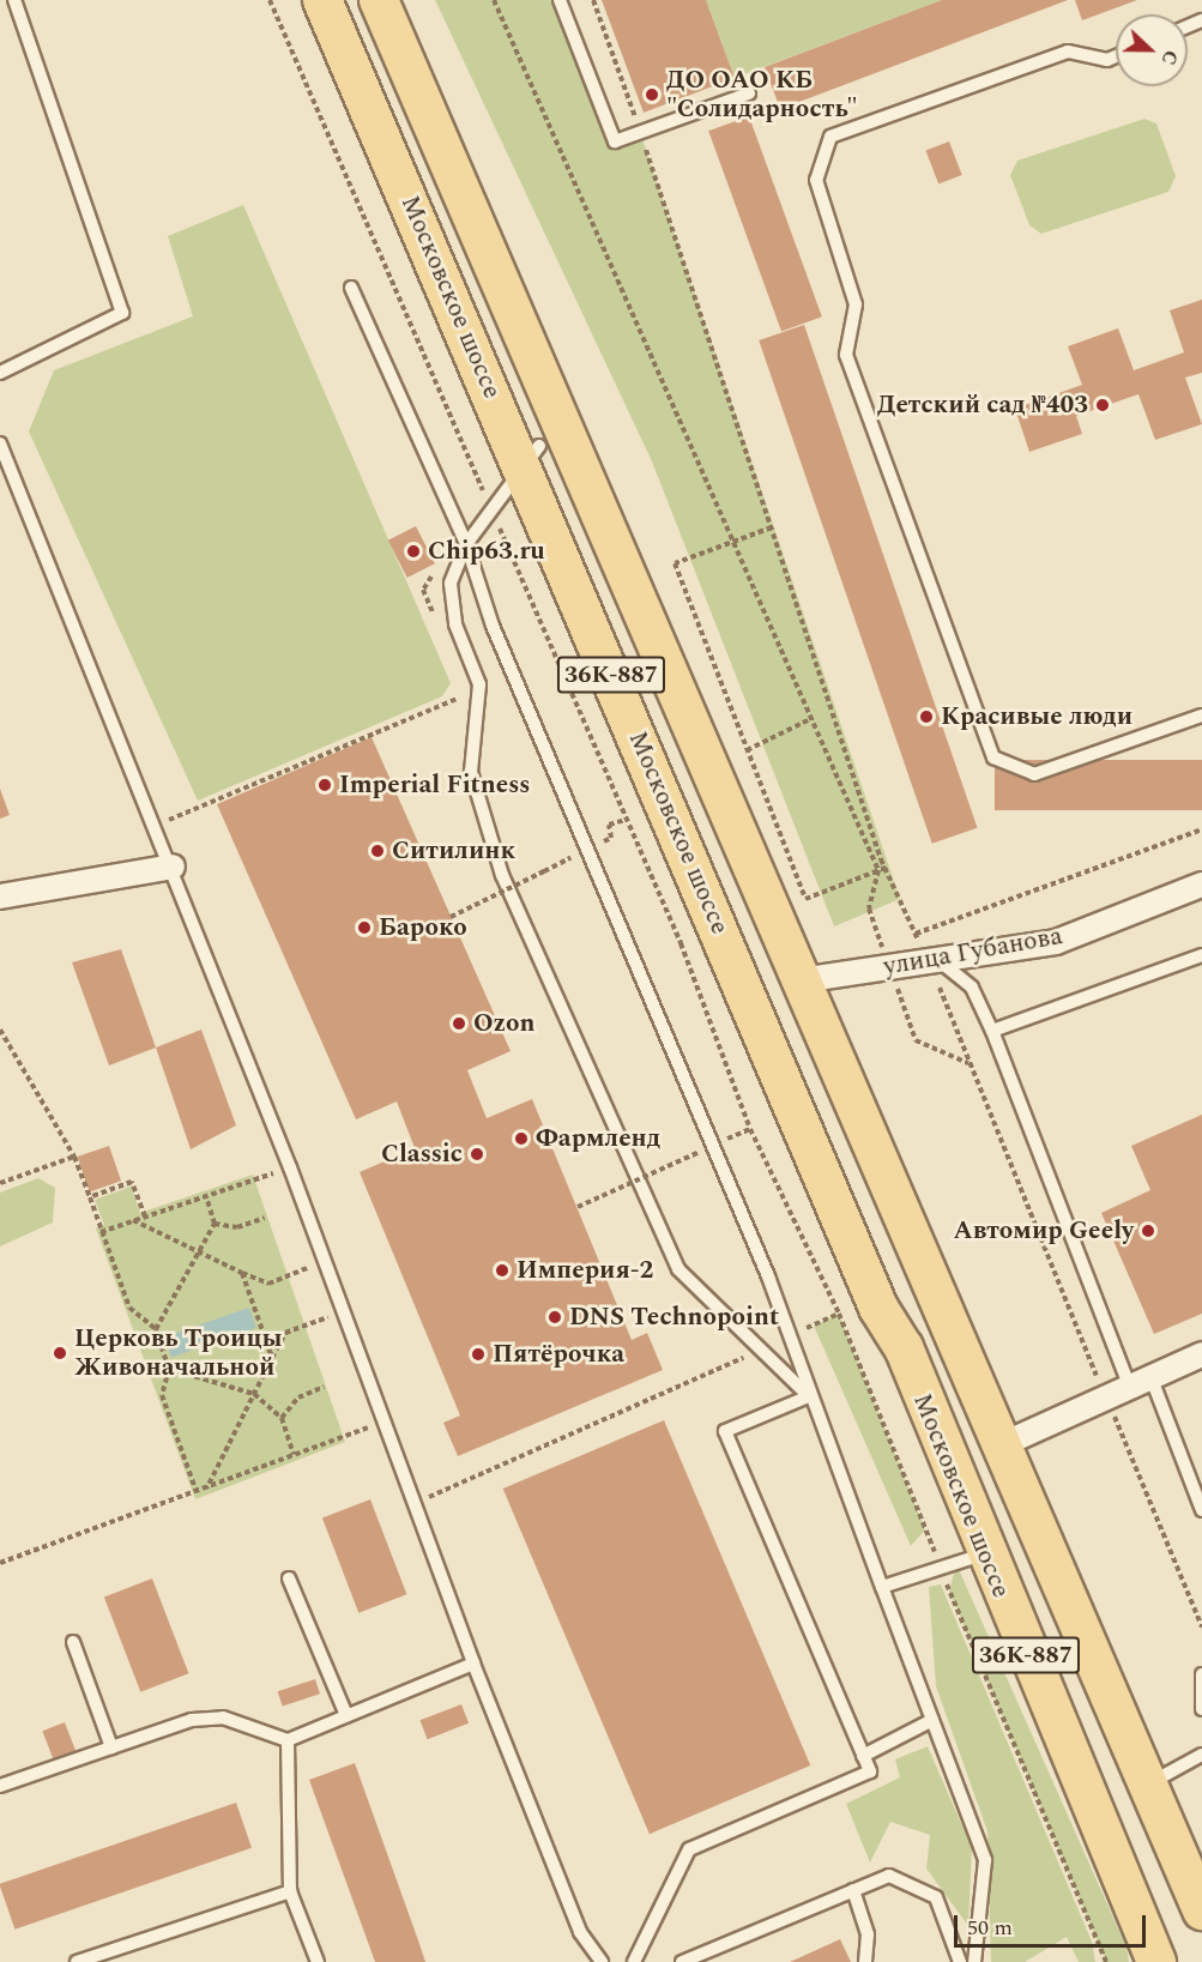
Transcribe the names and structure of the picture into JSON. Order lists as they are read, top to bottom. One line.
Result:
{"streets":{"main road":["Московское шоссе","36К-887"],"street":["улица Губанова"]},"crossings":[["Московское шоссе","улица Губанова"]],"places":["ДО ОАО КБ \"Солидарность\"","Детский сад №403","Chip63.ru","Красивые люди","Imperial Fitness","Ситилинк","Бароко","Ozon","Фармленд","Classic","Автомир Geely","Империя-2","DNS Technopoint","Церковь Троицы Живоначальной","Пятёрочка"],"scale_bar":"50 m","north":"right"}
